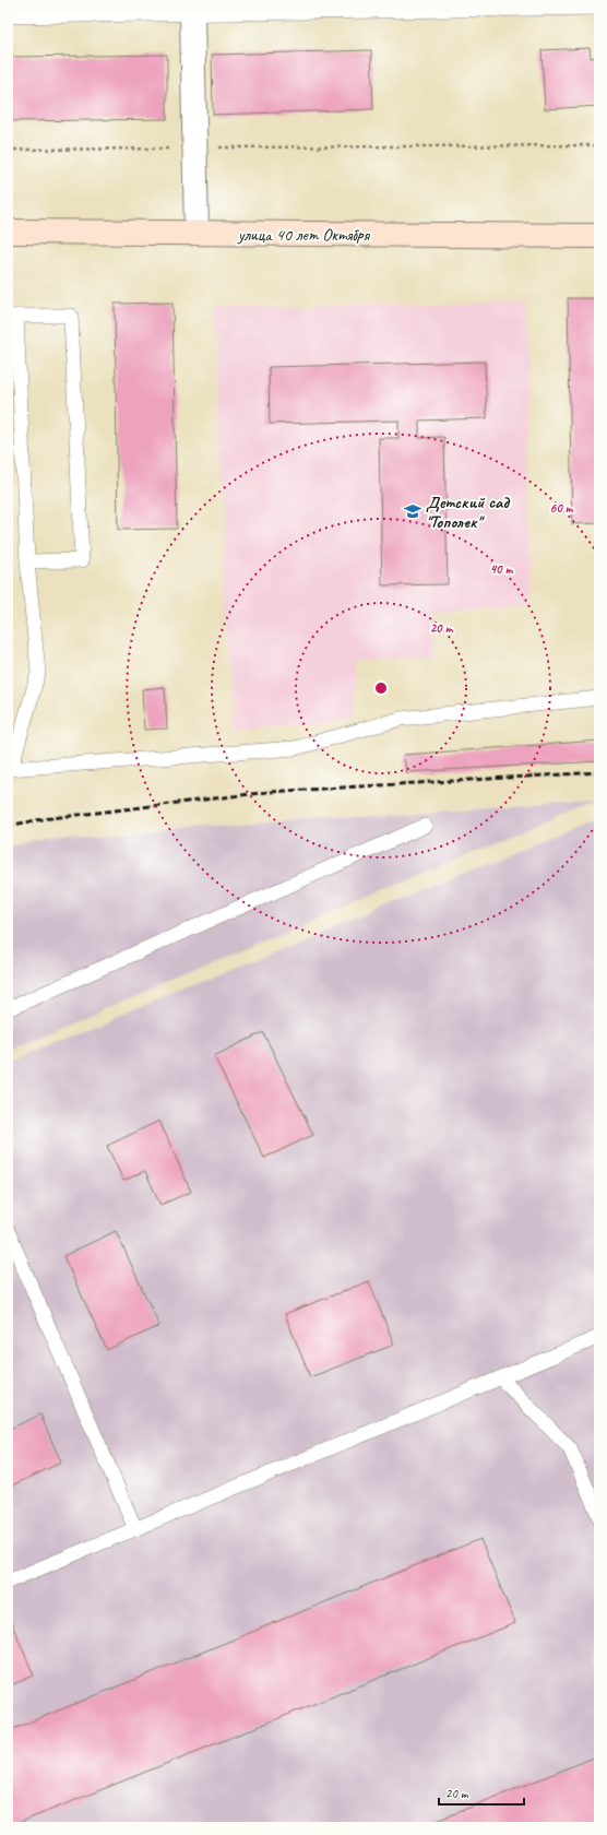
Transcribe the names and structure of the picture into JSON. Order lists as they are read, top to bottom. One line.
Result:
{"streets":{"main road":["улица 40 лет Октября"]},"places":{"school or university":["Детский сад \"Тополек\""]},"scale_bar":"20 m","rings":["60 m","40 m","20 m"]}
